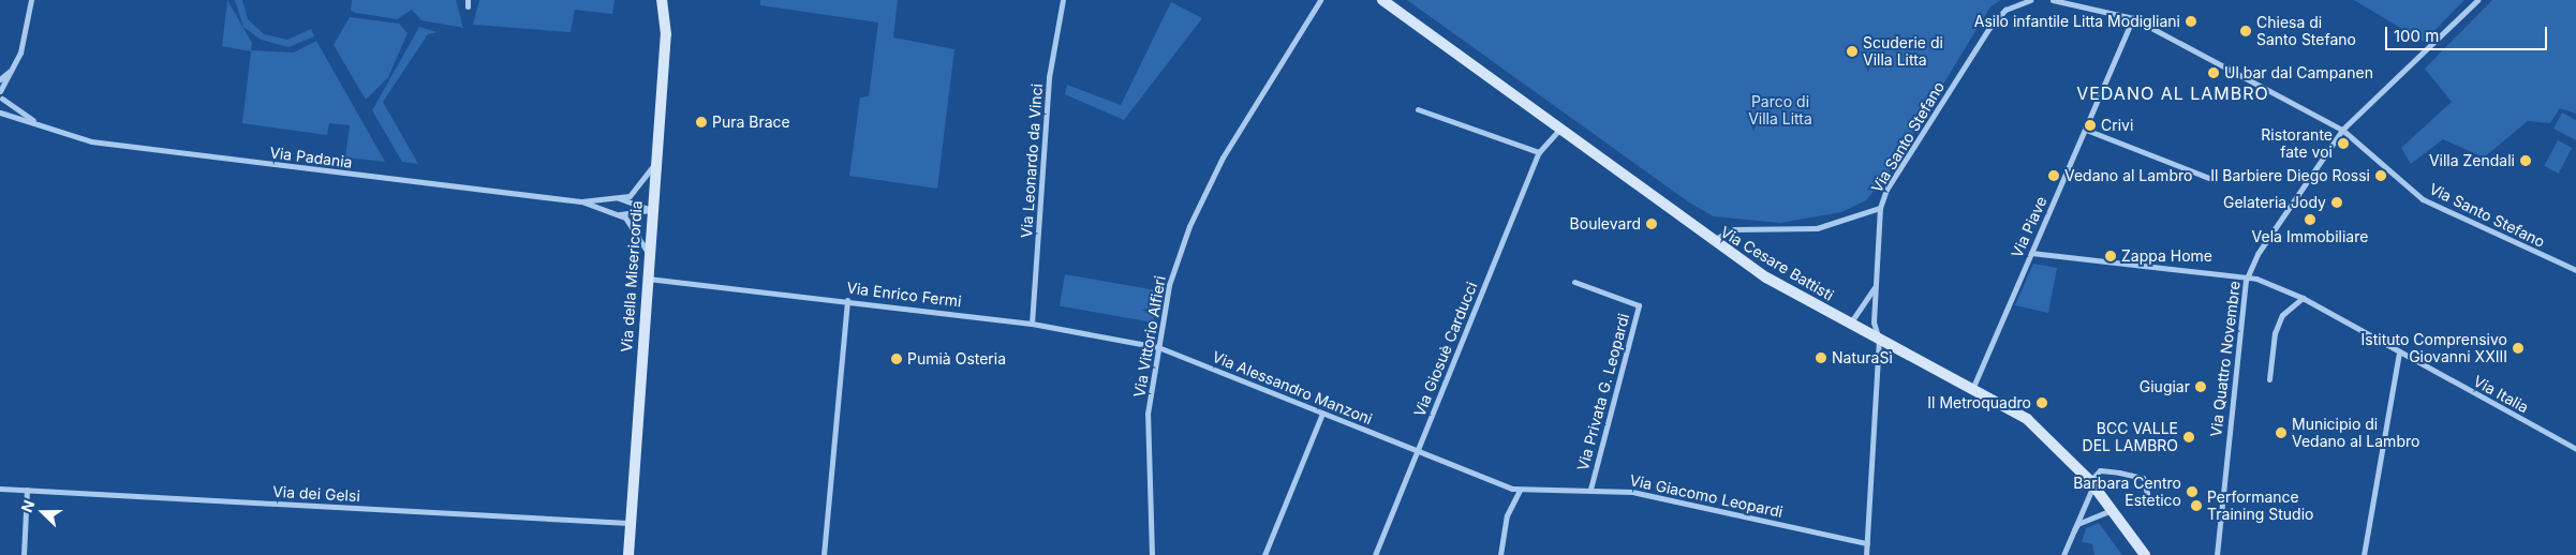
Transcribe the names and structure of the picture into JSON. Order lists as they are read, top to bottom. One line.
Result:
{"streets":{"main road":["Via Cesare Battisti","Via della Misericordia"],"street":["Via Santo Stefano","Via Padania","Via Leonardo da Vinci","Via Piave","Via Enrico Fermi","Via Vittorio Alfieri","Via Giosuè Carducci","Via Quattro Novembre","Via Alessandro Manzoni","Via Privata G. Leopardi","Via Italia","Via dei Gelsi","Via Giacomo Leopardi"]},"crossings":[["Via Santo Stefano","Via Piave"],["Via Santo Stefano","Via Cesare Battisti"],["Via Santo Stefano","Via Quattro Novembre"],["Via Padania","Via della Misericordia"],["Via Leonardo da Vinci","Via Enrico Fermi"],["Via Piave","Via Cesare Battisti"],["Via Piave","Via Italia"],["Via Cesare Battisti","Via Giosuè Carducci"],["Via della Misericordia","Via Enrico Fermi"],["Via della Misericordia","Via dei Gelsi"],["Via Enrico Fermi","Via Vittorio Alfieri"],["Via Enrico Fermi","Via Alessandro Manzoni"],["Via Vittorio Alfieri","Via Alessandro Manzoni"],["Via Giosuè Carducci","Via Alessandro Manzoni"],["Via Giosuè Carducci","Via Giacomo Leopardi"],["Via Quattro Novembre","Via Italia"],["Via Alessandro Manzoni","Via Giacomo Leopardi"],["Via Privata G. Leopardi","Via Giacomo Leopardi"]],"districts":["VEDANO AL LAMBRO"],"parks":["Parco di Villa Litta"],"places":["Asilo infantile Litta Modigliani","Chiesa di Santo Stefano","Scuderie di Villa Litta","Ul bar dal Campanen","Pura Brace","Crivi","Ristorante fate voi","Villa Zendali","Vedano al Lambro","Il Barbiere Diego Rossi","Gelateria Jody","Vela Immobiliare","Boulevard","Zappa Home","Istituto Comprensivo Giovanni XXIII","NaturaSì","Pumià Osteria","Giugiar","Il Metroquadro","Municipio di Vedano al Lambro","BCC VALLE DEL LAMBRO","Barbara Centro Estetico","Performance Training Studio"],"scale_bar":"100 m","north":"left"}
